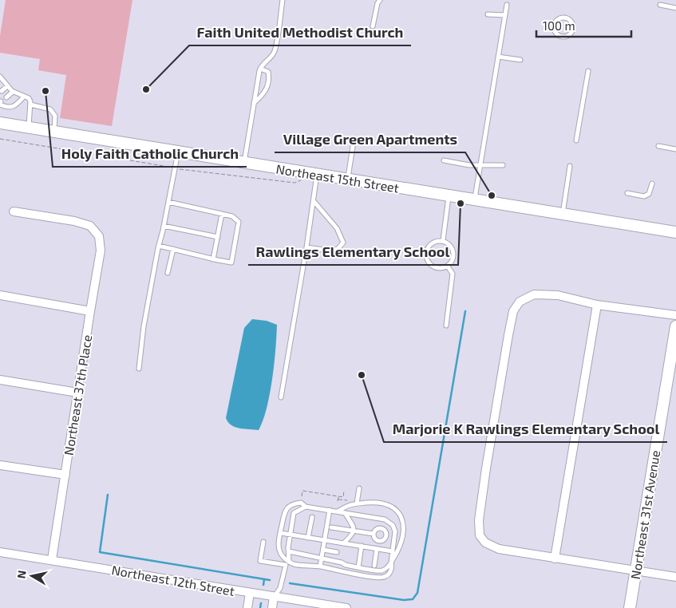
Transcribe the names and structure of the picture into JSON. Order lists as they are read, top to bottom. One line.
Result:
{"streets":{"street":["Northeast 15th Street","Northeast 37th Place","Northeast 31st Avenue","Northeast 12th Street"]},"crossings":[["Northeast 37th Place","Northeast 12th Street"]],"places":["Faith United Methodist Church","Holy Faith Catholic Church","Village Green Apartments","Rawlings Elementary School","Marjorie K Rawlings Elementary School"],"scale_bar":"100 m","north":"left"}
